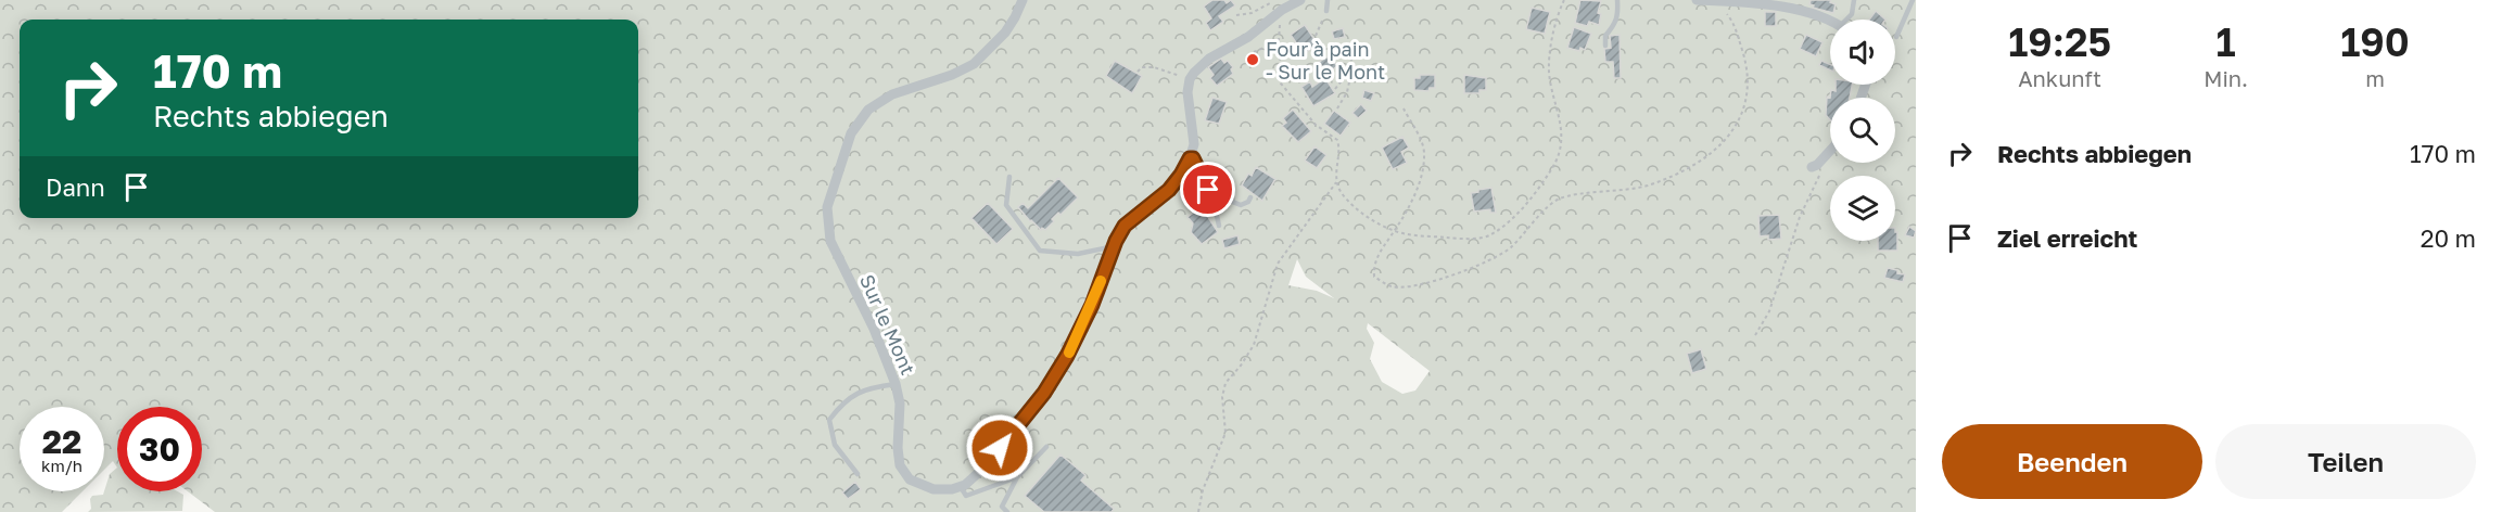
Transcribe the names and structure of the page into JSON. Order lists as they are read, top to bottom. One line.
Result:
{"streets":{"street":["Sur le Mont"]},"places":["Four à pain - Sur le Mont"],"page":{"eta":["19:25","Ankunft","1","Min.","190","m"],"turn":["170 m","Rechts abbiegen"],"list":[{"name":"Rechts abbiegen","value":"170 m"},{"name":"Ziel erreicht","value":"20 m"}],"then":"Dann","speed":"22 km/h","limit":"30","buttons":["Beenden","Teilen"]}}
